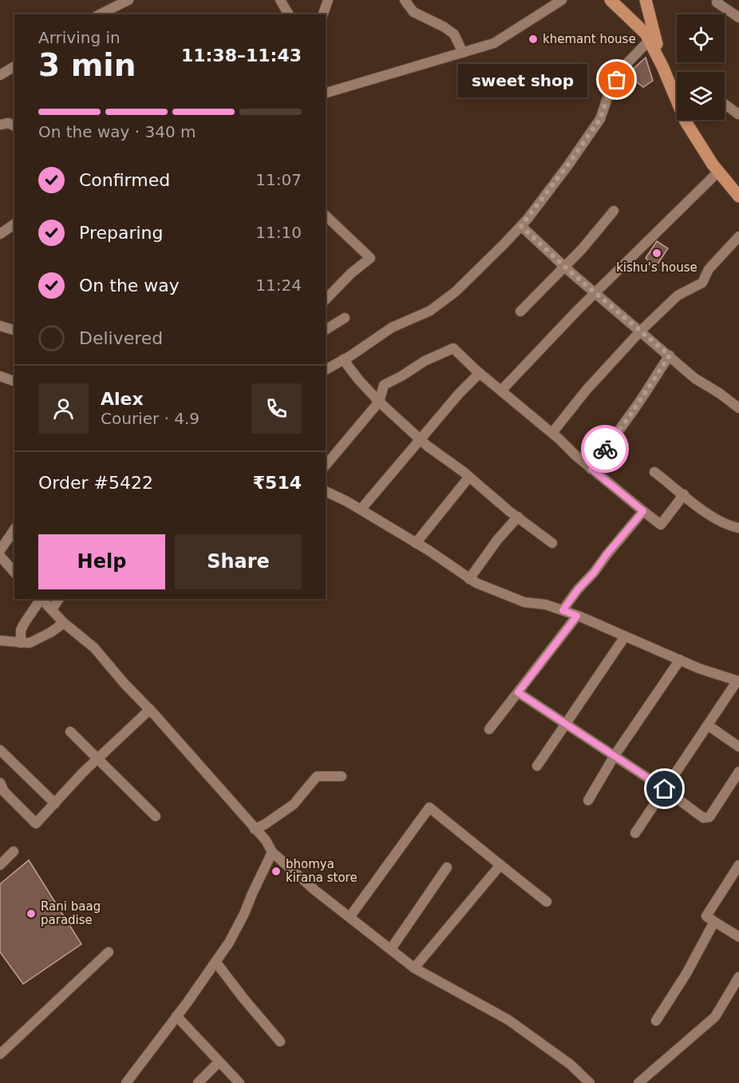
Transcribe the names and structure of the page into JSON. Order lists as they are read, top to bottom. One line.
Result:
{"places":["khemant house","sweet shop","kishu's house","bhomya kirana store","Rani baag paradise"],"page":{"heading":["3 min","Arriving in","11:38–11:43"],"panel":["Alex","Courier · 4.9","Order #5422","₹514"],"bubble":"sweet shop","bar":"On the way · 340 m","list":[["Confirmed","11:07"],["Preparing","11:10"],["On the way","11:24"],"Delivered"],"buttons":["Help","Share"]}}
